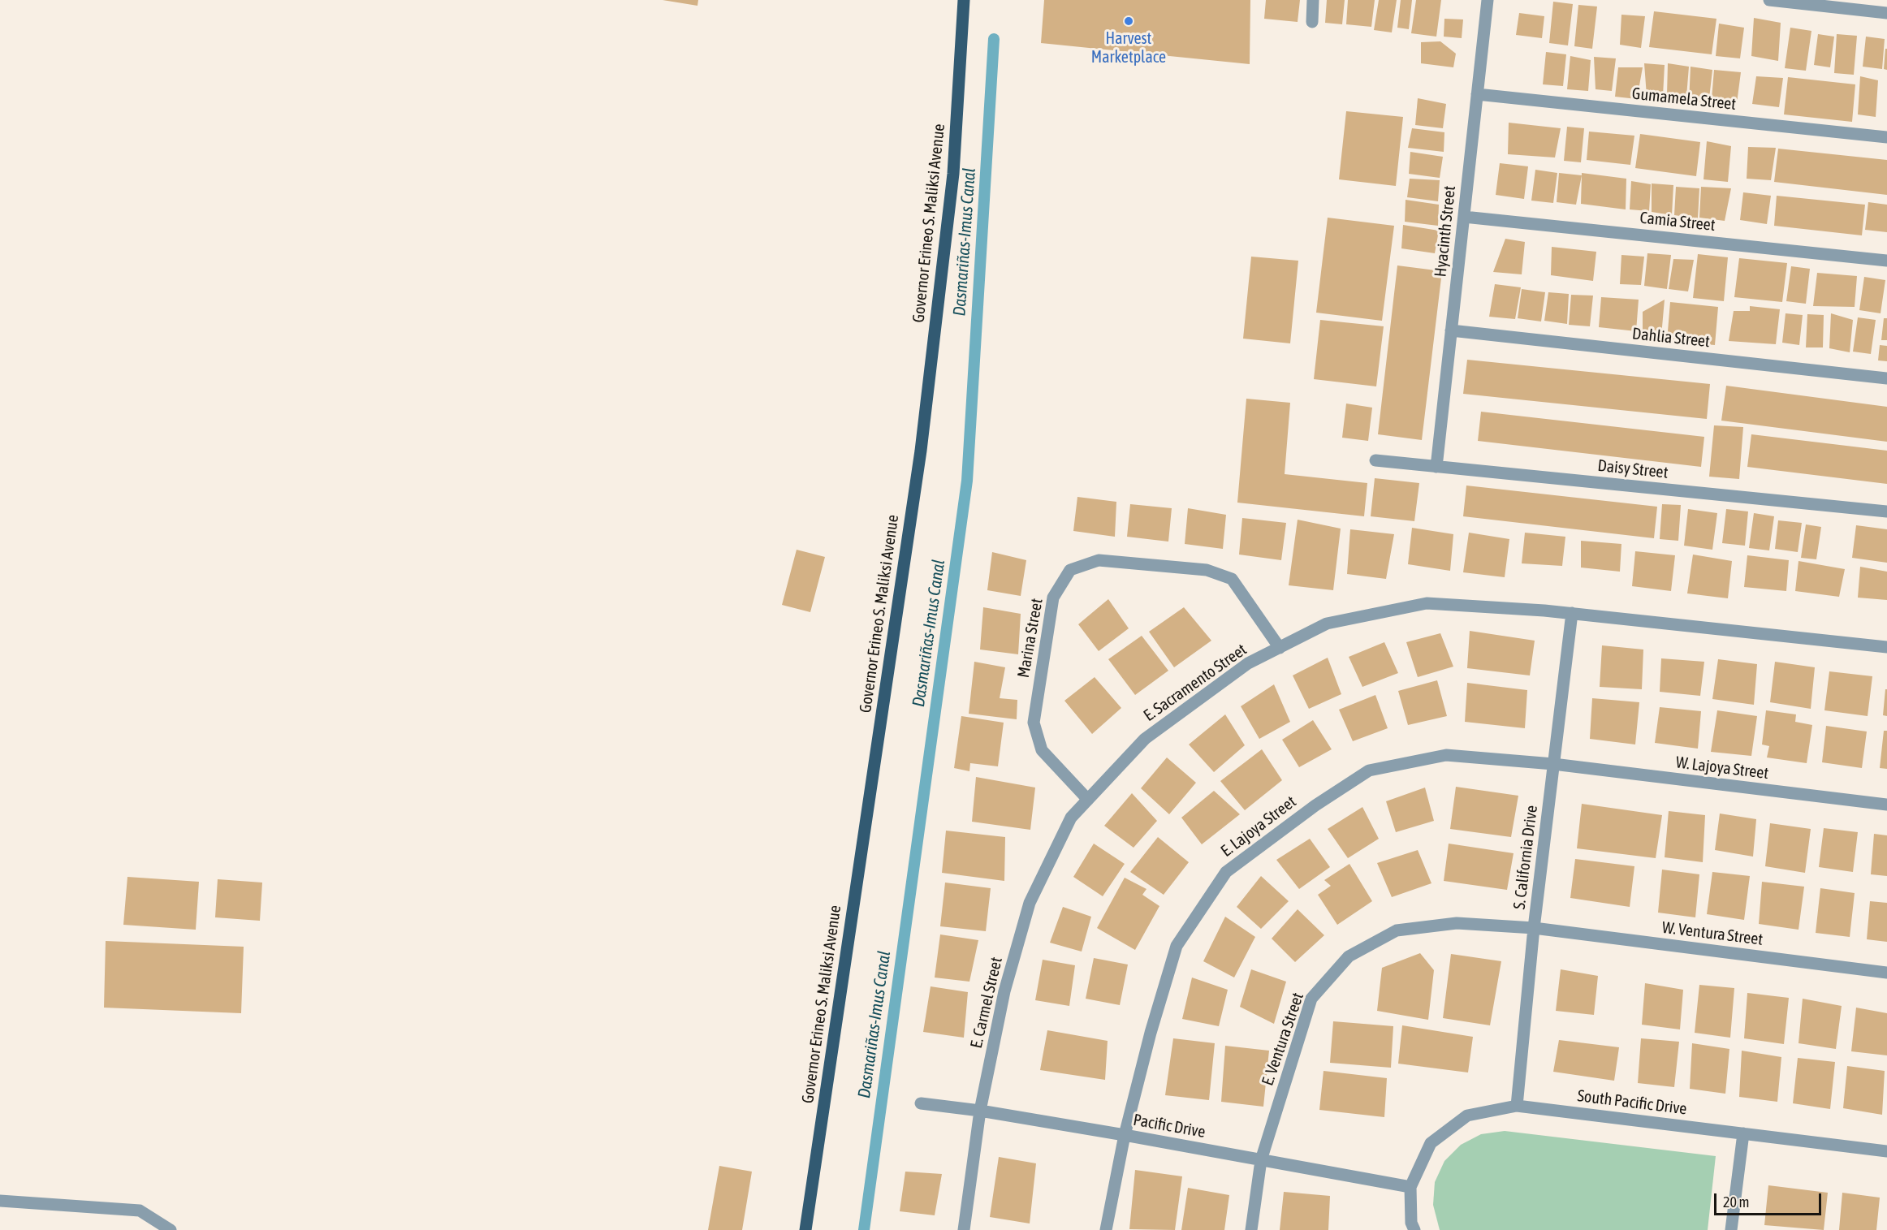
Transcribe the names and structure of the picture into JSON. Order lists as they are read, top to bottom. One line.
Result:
{"streets":{"main road":["Governor Erineo S. Maliksi Avenue"],"street":["Gumamela Street","Camia Street","Hyacinth Street","Dahlia Street","Daisy Street","Marina Street","E. Sacramento Street","W. Lajoya Street","E. Lajoya Street","S. California Drive","W. Ventura Street","E. Carmel Street","E. Ventura Street","South Pacific Drive","Pacific Drive"]},"crossings":[["Gumamela Street","Hyacinth Street"],["Camia Street","Hyacinth Street"],["Hyacinth Street","Dahlia Street"],["Hyacinth Street","Daisy Street"],["Marina Street","E. Sacramento Street"],["Marina Street","E. Carmel Street"],["E. Sacramento Street","S. California Drive"],["E. Sacramento Street","E. Carmel Street"],["W. Lajoya Street","E. Lajoya Street"],["W. Lajoya Street","S. California Drive"],["E. Lajoya Street","S. California Drive"],["E. Lajoya Street","Pacific Drive"],["S. California Drive","W. Ventura Street"],["S. California Drive","E. Ventura Street"],["S. California Drive","South Pacific Drive"],["W. Ventura Street","E. Ventura Street"],["E. Carmel Street","Pacific Drive"],["E. Ventura Street","Pacific Drive"],["South Pacific Drive","Pacific Drive"]],"water":["Dasmariñas-Imus Canal"],"places":["Harvest Marketplace"],"scale_bar":"20 m"}
